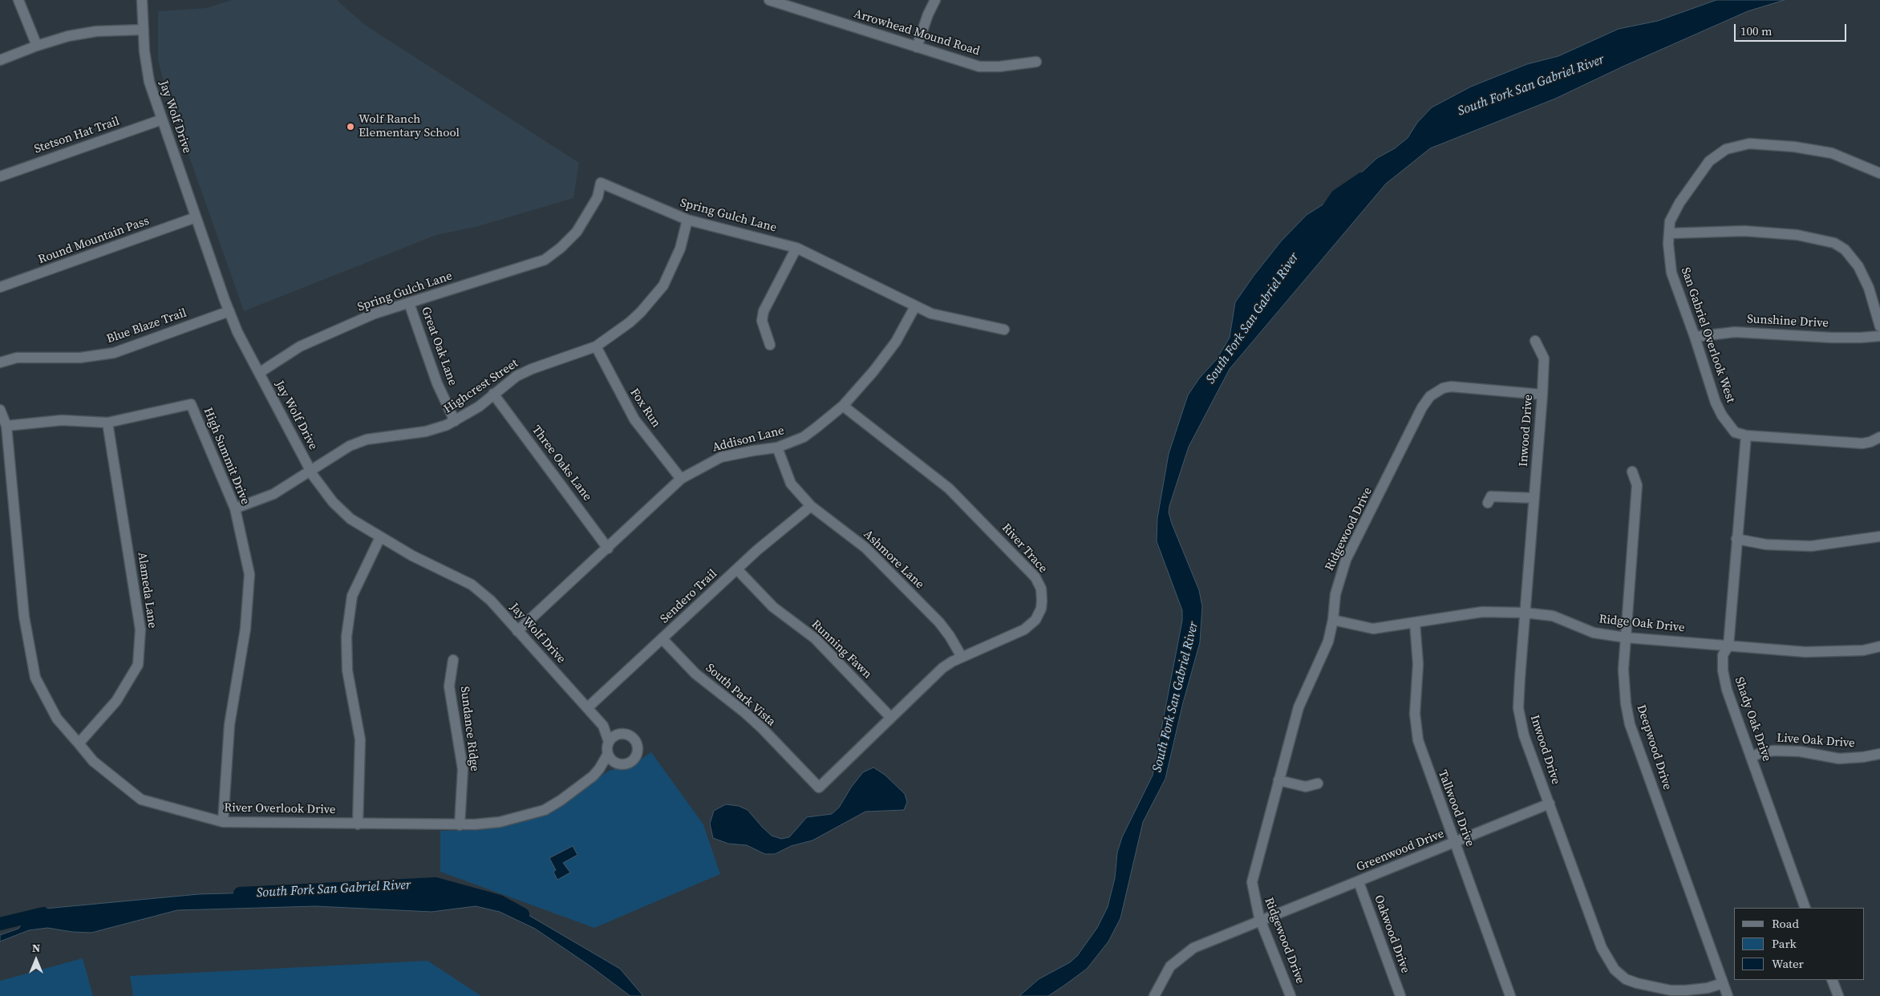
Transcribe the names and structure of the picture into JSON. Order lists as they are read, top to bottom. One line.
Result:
{"streets":{"street":["Arrowhead Mound Road","Jay Wolf Drive","Stetson Hat Trail","Spring Gulch Lane","Round Mountain Pass","Sunshine Drive","Blue Blaze Trail","San Gabriel Overlook West","Great Oak Lane","Highcrest Street","Fox Run","Inwood Drive","Addison Lane","High Summit Drive","Three Oaks Lane","Ridgewood Drive","River Trace","Ashmore Lane","Alameda Lane","Sendero Trail","Ridge Oak Drive","Running Fawn","South Park Vista","Shady Oak Drive","Sundance Ridge","Live Oak Drive","Deepwood Drive","Tallwood Drive","River Overlook Drive","Greenwood Drive","Oakwood Drive"]},"crossings":[["Jay Wolf Drive","Stetson Hat Trail"],["Jay Wolf Drive","Spring Gulch Lane"],["Jay Wolf Drive","Round Mountain Pass"],["Jay Wolf Drive","Blue Blaze Trail"],["Jay Wolf Drive","Highcrest Street"],["Jay Wolf Drive","Addison Lane"],["Jay Wolf Drive","Sendero Trail"],["Spring Gulch Lane","Great Oak Lane"],["Spring Gulch Lane","Highcrest Street"],["Spring Gulch Lane","Addison Lane"],["Sunshine Drive","San Gabriel Overlook West"],["San Gabriel Overlook West","Shady Oak Drive"],["Great Oak Lane","Highcrest Street"],["Highcrest Street","Fox Run"],["Highcrest Street","High Summit Drive"],["Highcrest Street","Three Oaks Lane"],["Fox Run","Addison Lane"],["Inwood Drive","Ridgewood Drive"],["Inwood Drive","Ridge Oak Drive"],["Inwood Drive","Deepwood Drive"],["Inwood Drive","Greenwood Drive"],["Addison Lane","Three Oaks Lane"],["Addison Lane","River Trace"],["Addison Lane","Ashmore Lane"],["High Summit Drive","Alameda Lane"],["High Summit Drive","River Overlook Drive"],["Ridgewood Drive","Ridge Oak Drive"],["Ridgewood Drive","Greenwood Drive"],["River Trace","Ashmore Lane"],["River Trace","Running Fawn"],["River Trace","South Park Vista"],["Ashmore Lane","Sendero Trail"],["Alameda Lane","River Overlook Drive"],["Sendero Trail","Running Fawn"],["Sendero Trail","South Park Vista"],["Ridge Oak Drive","Shady Oak Drive"],["Ridge Oak Drive","Deepwood Drive"],["Ridge Oak Drive","Tallwood Drive"],["Shady Oak Drive","Live Oak Drive"],["Sundance Ridge","River Overlook Drive"],["Tallwood Drive","Greenwood Drive"],["Greenwood Drive","Oakwood Drive"]],"water":["South Fork San Gabriel River"],"places":["Wolf Ranch Elementary School"],"legend":["Road","Park","Water"],"scale_bar":"100 m","north":"top"}
